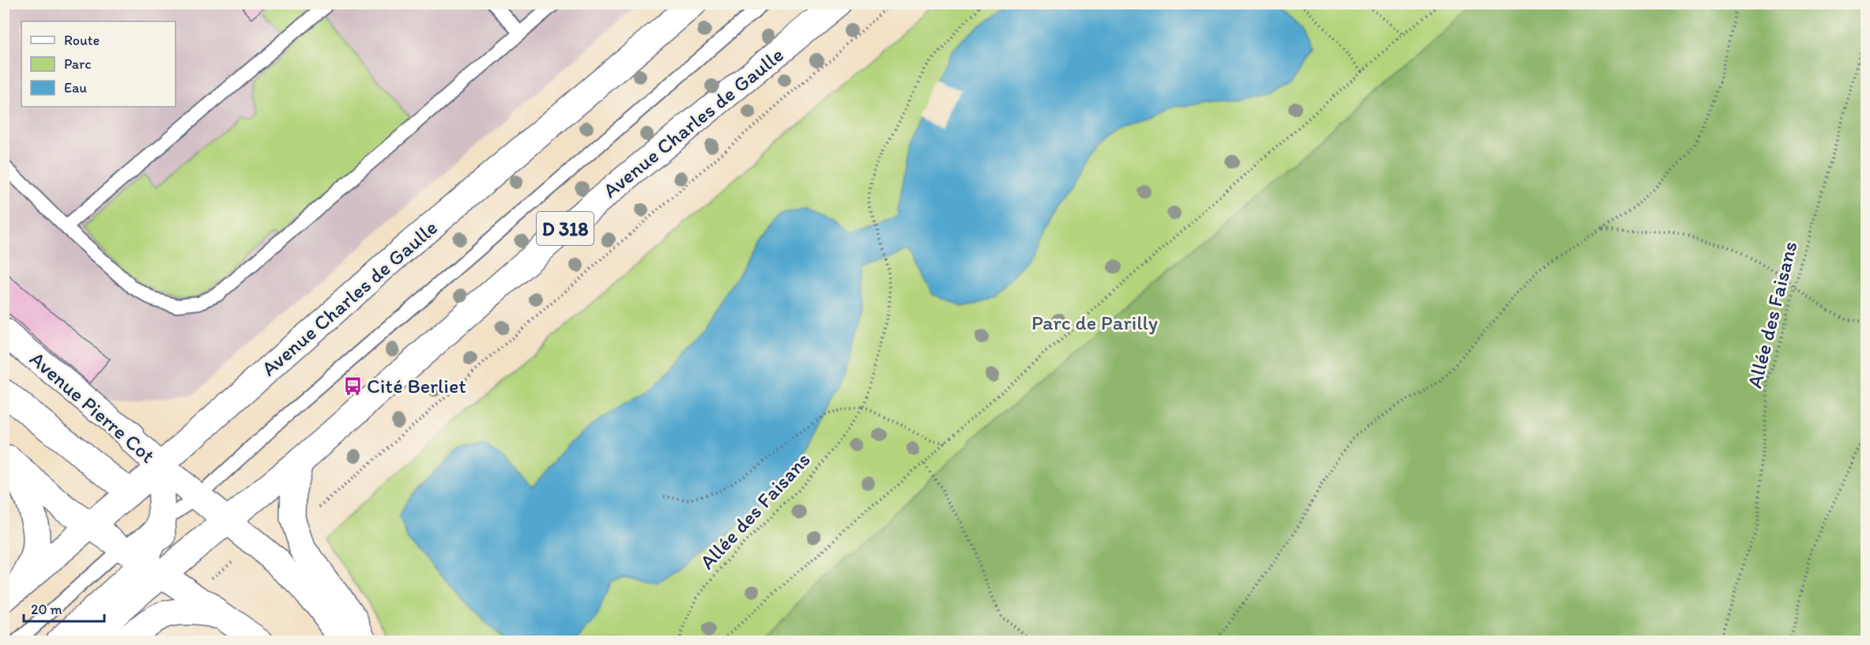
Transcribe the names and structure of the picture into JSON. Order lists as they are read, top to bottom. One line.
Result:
{"streets":{"main road":["Avenue Charles de Gaulle","D 318","Avenue Pierre Cot"],"path":["Allée des Faisans"]},"crossings":[["Avenue Charles de Gaulle","Avenue Pierre Cot"]],"parks":["Parc de Parilly"],"places":{"bus stop":["Cité Berliet"]},"legend":["Route","Parc","Eau"],"scale_bar":"20 m"}
